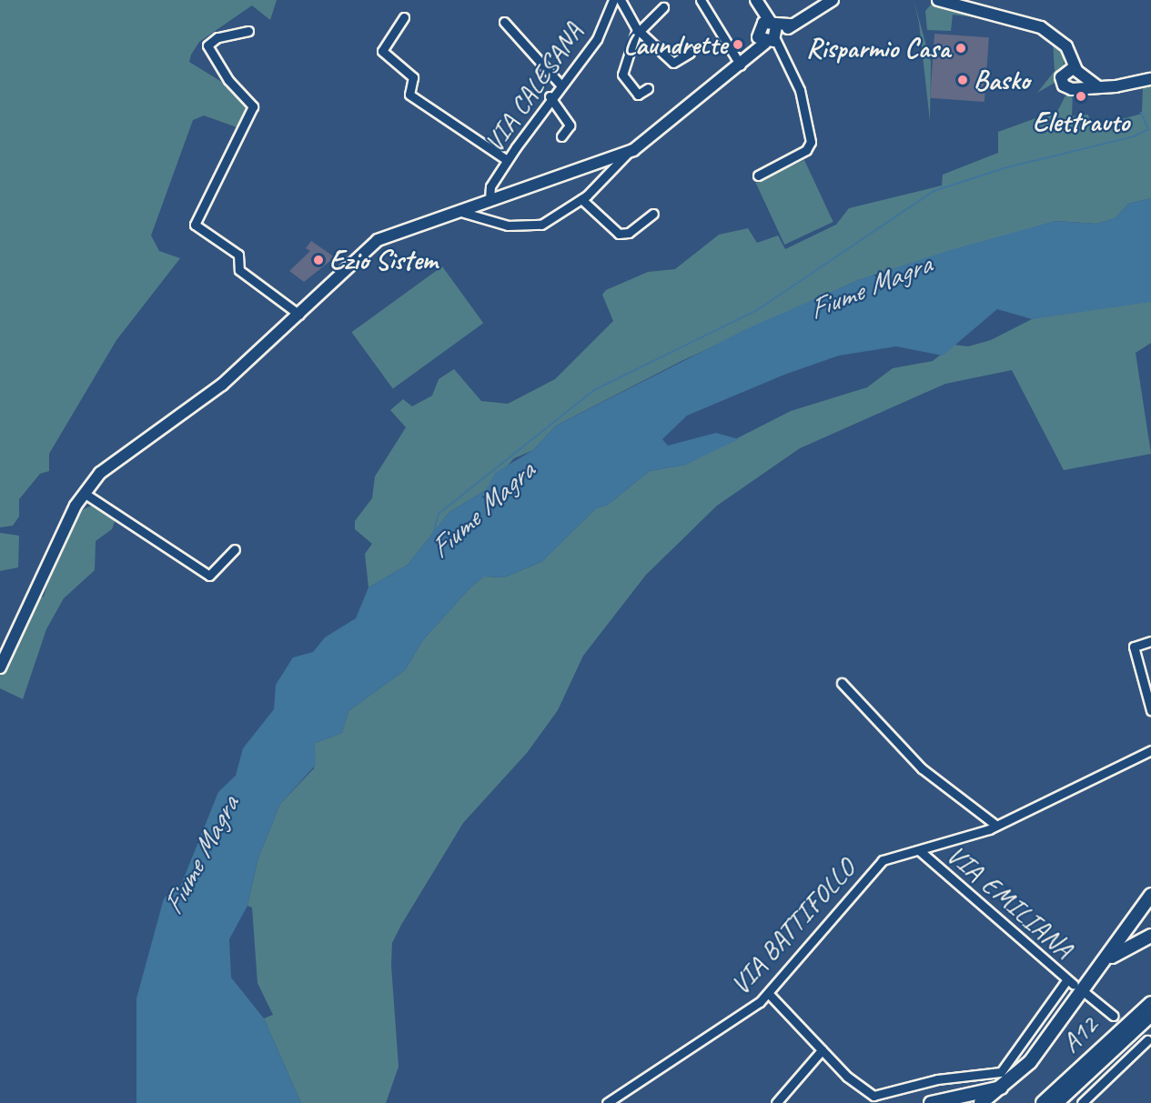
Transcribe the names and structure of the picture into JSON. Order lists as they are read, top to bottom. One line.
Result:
{"streets":{"highway":["A12"],"street":["VIA CALESANA","VIA EMILIANA","VIA BATTIFOLLO"]},"crossings":[["VIA EMILIANA","VIA BATTIFOLLO"]],"water":["Fiume Magra"],"places":["Laundrette","Risparmio Casa","Basko","Elettrauto","Ezio Sistem"]}
